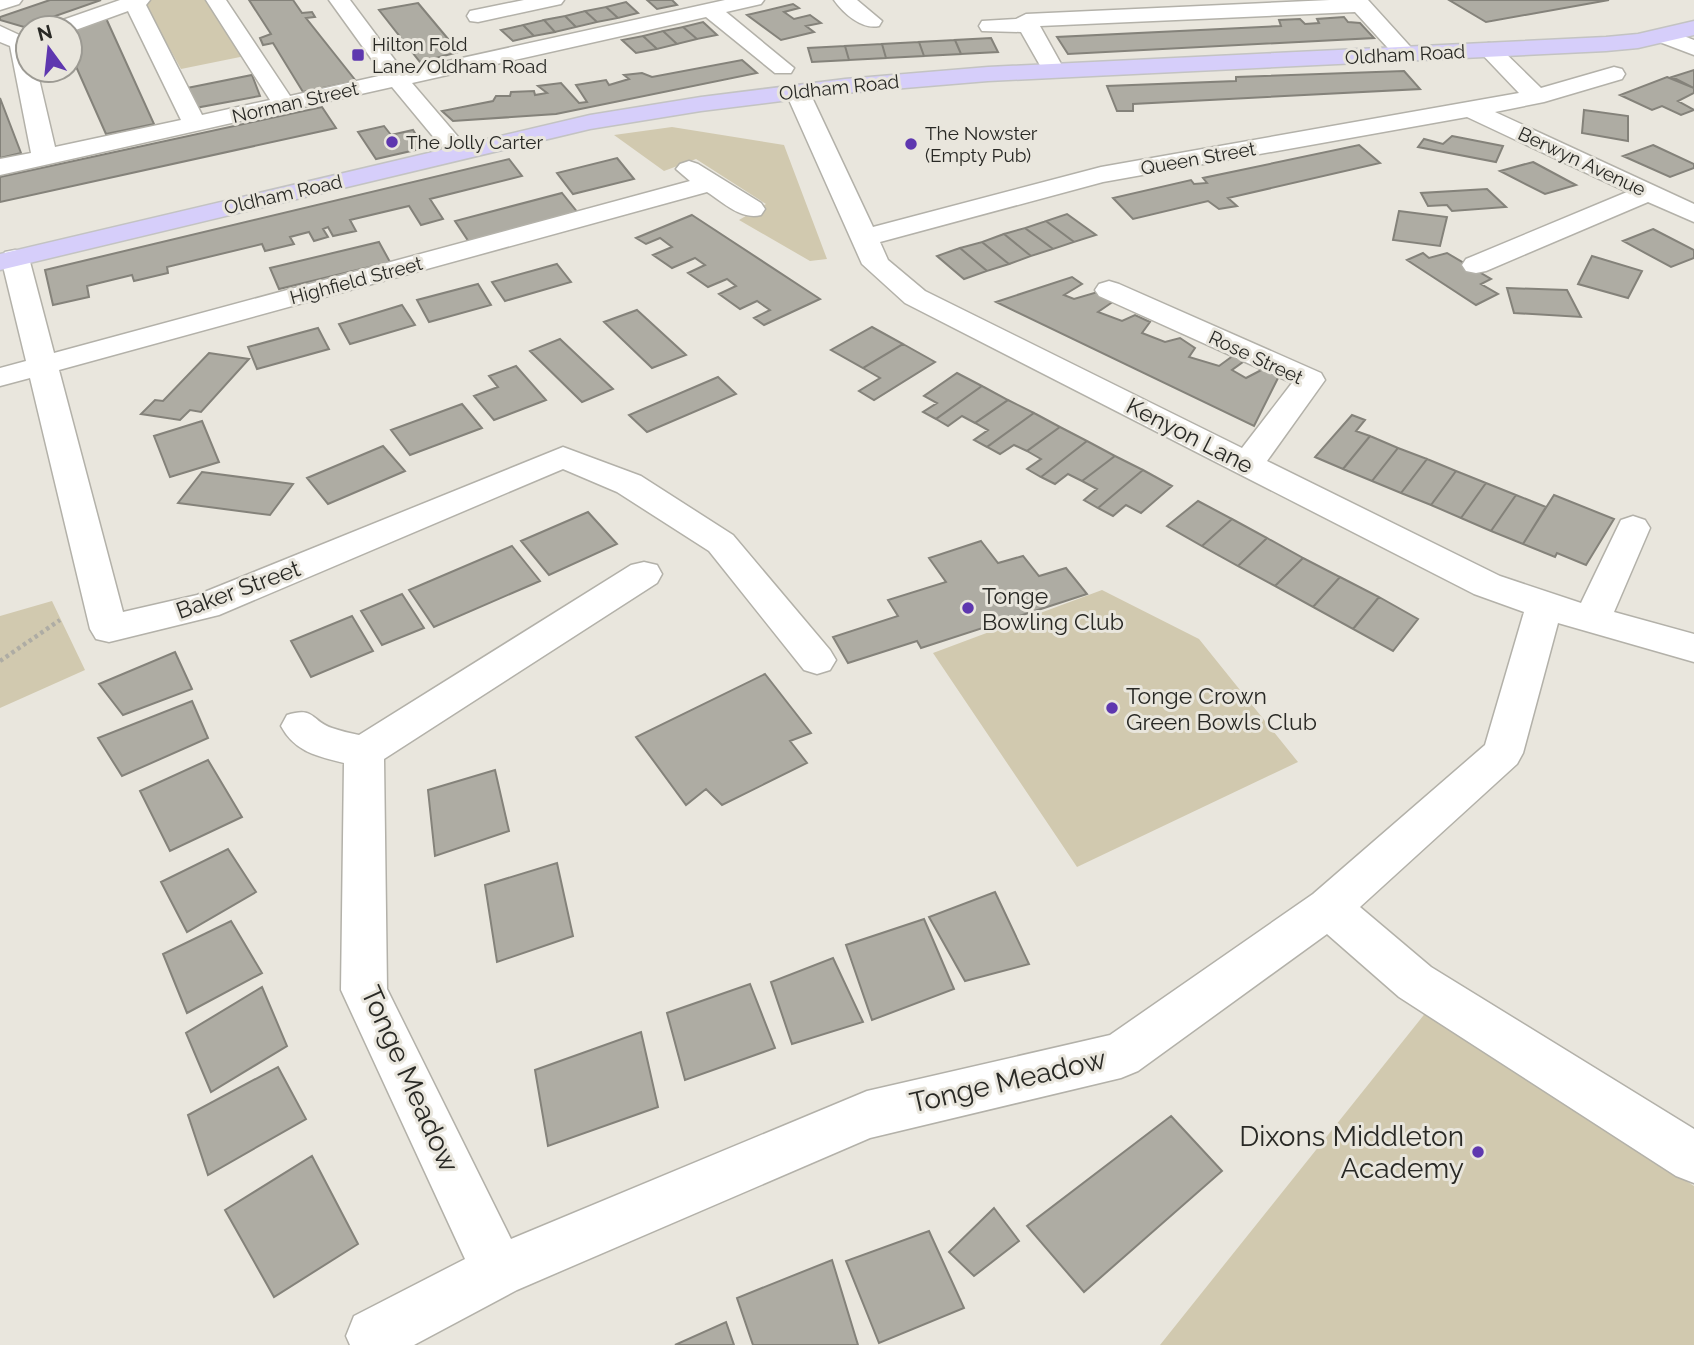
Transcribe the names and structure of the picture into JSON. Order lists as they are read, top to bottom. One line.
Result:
{"streets":{"main road":["Oldham Road"],"street":["Norman Street","Queen Street","Berwyn Avenue","Highfield Street","Rose Street","Kenyon Lane","Baker Street","Tonge Meadow"]},"crossings":[["Oldham Road","Kenyon Lane"],["Oldham Road","Baker Street"],["Queen Street","Berwyn Avenue"],["Queen Street","Kenyon Lane"],["Highfield Street","Baker Street"],["Rose Street","Kenyon Lane"],["Kenyon Lane","Tonge Meadow"]],"places":{"transit":["Hilton Fold Lane/Oldham Road"],"other":["The Jolly Carter","The Nowster (Empty Pub)","Tonge Bowling Club","Tonge Crown Green Bowls Club","Dixons Middleton Academy"]},"north":"top"}
